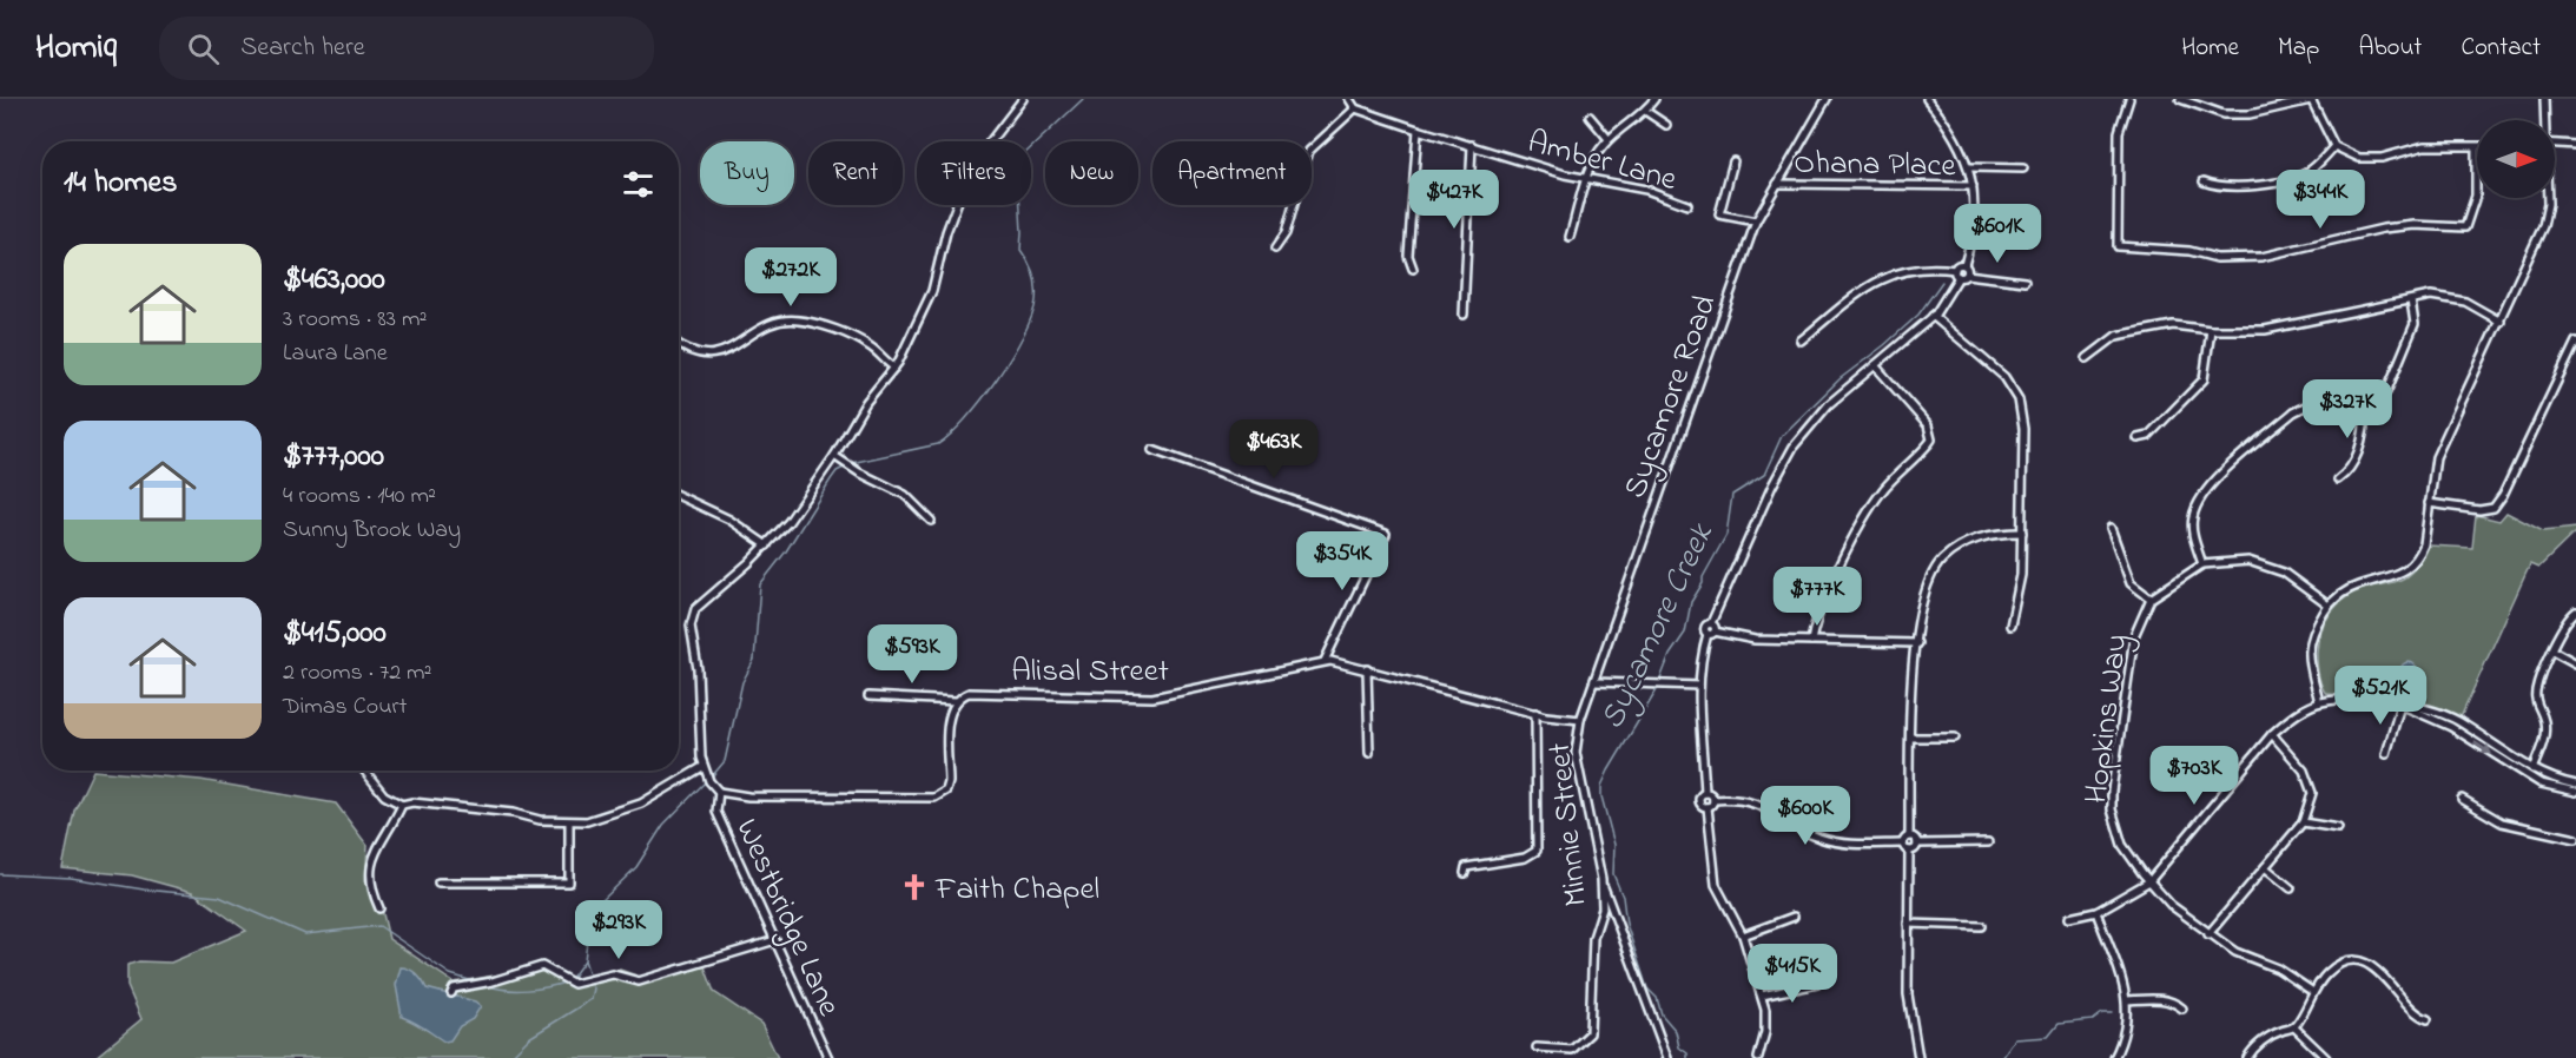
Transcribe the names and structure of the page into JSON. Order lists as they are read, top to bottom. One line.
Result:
{"streets":{"street":["Amber Lane","Ohana Place","Sycamore Road","Alisal Street","Hopkins Way","Minnie Street","Westbridge Lane"]},"crossings":[["Ohana Place","Sycamore Road"],["Sycamore Road","Alisal Street"],["Sycamore Road","Minnie Street"],["Alisal Street","Minnie Street"]],"water":["Sycamore Creek"],"places":{"church":["Faith Chapel"]},"north":"right","page":{"header":"Homiq","search":"Search here","nav":["Home","Map","About","Contact"],"chip":["Buy","Rent","Filters","New","Apartment"],"heading":"14 homes","price":["$427K","$344K","$601K","$272K","$327K","$463K","$354K","$777K","$593K","$521K","$703K","$600K","$293K","$415K"],"list":[{"name":"$463,000","note":"3 rooms · 83 m² · Laura Lane"},{"name":"$777,000","note":"4 rooms · 140 m² · Sunny Brook Way"},{"name":"$415,000","note":"2 rooms · 72 m² · Dimas Court"}]}}
